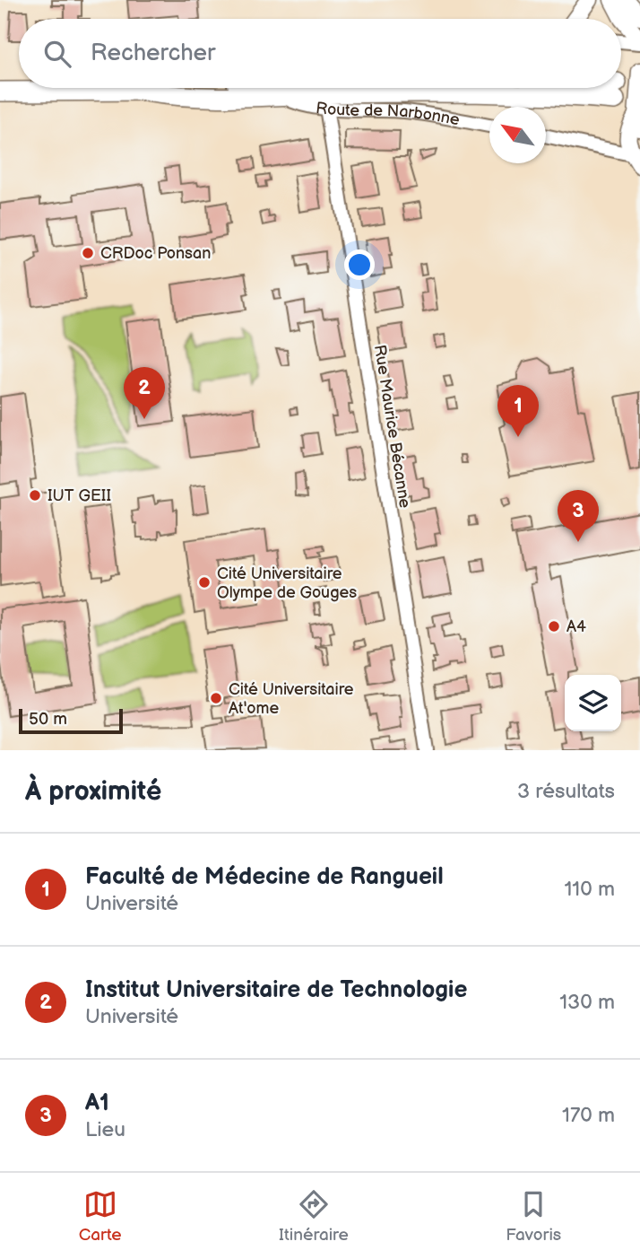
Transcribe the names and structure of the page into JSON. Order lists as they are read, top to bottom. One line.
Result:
{"streets":{"main road":["Route de Narbonne"],"street":["Rue Maurice Bécanne"]},"crossings":[["Route de Narbonne","Rue Maurice Bécanne"]],"places":["CRDoc Ponsan","IUT GEII","Cité Universitaire Olympe de Gouges","A4","Cité Universitaire At'ome"],"scale_bar":"50 m","north":"top left","page":{"search":"Rechercher","pins":["2","1","3"],"scale":"50 m","heading":["À proximité","3 résultats"],"list":[{"mark":"1","name":"Faculté de Médecine de Rangueil","note":"Université","value":"110 m"},{"mark":"2","name":"Institut Universitaire de Technologie","note":"Université","value":"130 m"},{"mark":"3","name":"A1","note":"Lieu","value":"170 m"}],"nav":["Carte","Itinéraire","Favoris"]}}
